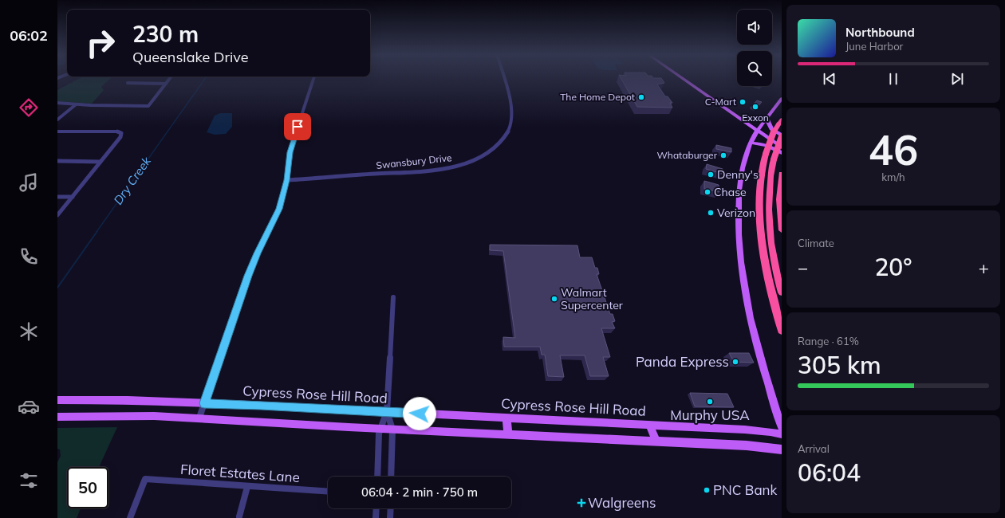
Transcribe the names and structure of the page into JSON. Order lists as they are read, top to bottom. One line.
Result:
{"streets":{"main road":["Cypress Rose Hill Road"],"street":["Swansbury Drive","Floret Estates Lane"]},"water":["Dry Creek"],"places":{"other":["The Home Depot","C-Mart","Exxon","Whataburger","Denny's","Chase","Verizon","Walmart Supercenter","Panda Express","Murphy USA","PNC Bank"],"health":["Walgreens"]},"page":{"tabs":"06:02","turn":["230 m","Queenslake Drive"],"song":["Northbound","June Harbor"],"tile":[["46","km/h"],"Climate",["Range · 61%","305 km"],["Arrival","06:04"]],"heat":["−","20°","+"],"limit":"50","trip":"06:04 · 2 min · 750 m"}}
